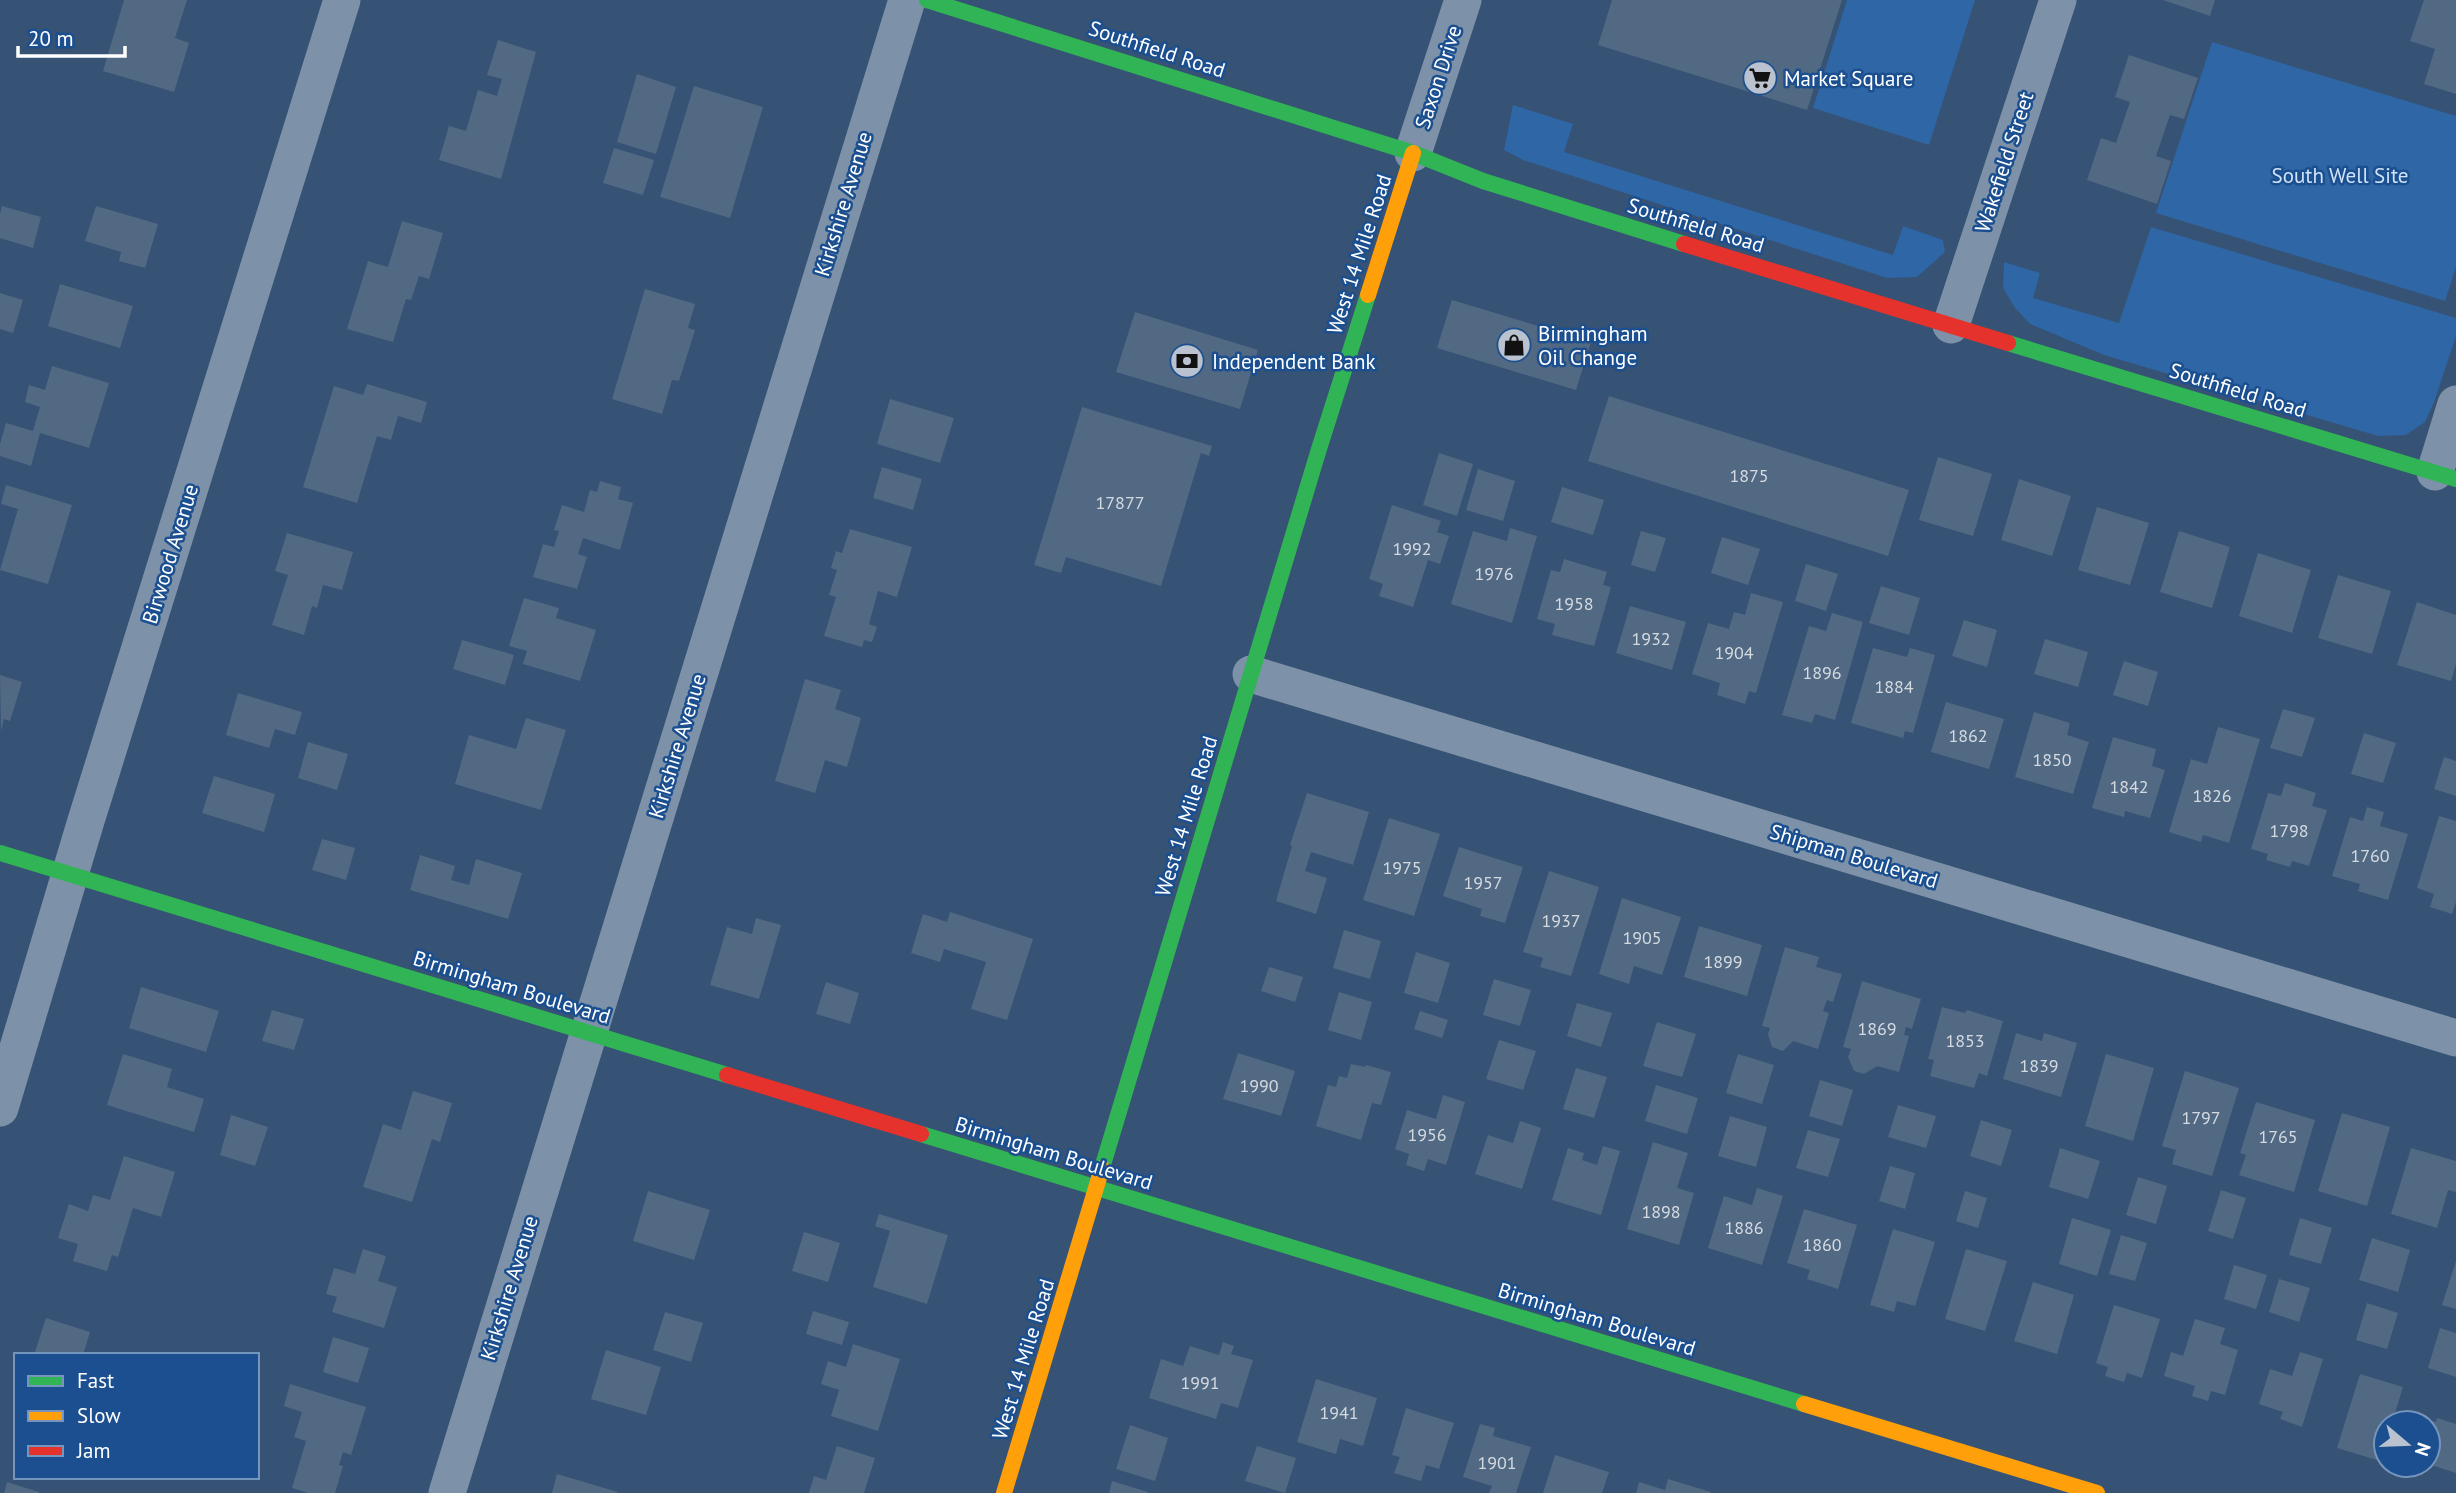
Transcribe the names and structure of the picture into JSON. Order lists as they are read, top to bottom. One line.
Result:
{"streets":{"main road":["Southfield Road","West 14 Mile Road","Birmingham Boulevard"],"street":["Saxon Drive","Wakefield Street","Kirkshire Avenue","Birwood Avenue","Shipman Boulevard"]},"crossings":[["Southfield Road","Saxon Drive"],["Southfield Road","Wakefield Street"],["Southfield Road","West 14 Mile Road"],["Saxon Drive","West 14 Mile Road"],["Kirkshire Avenue","Birmingham Boulevard"],["West 14 Mile Road","Shipman Boulevard"],["West 14 Mile Road","Birmingham Boulevard"],["Birwood Avenue","Birmingham Boulevard"]],"parks":["South Well Site"],"places":{"supermarket":["Market Square"],"shop":["Birmingham Oil Change"],"bank":["Independent Bank"]},"house_numbers":["1875","17877","1992","1976","1958","1932","1904","1896","1884","1862","1850","1842","1826","1798","1760","1975","1957","1937","1905","1899","1869","1853","1839","1990","1797","1956","1765","1898","1886","1860","1991","1941","1901"],"legend":["Fast","Slow","Jam"],"scale_bar":"20 m","north":"right"}
